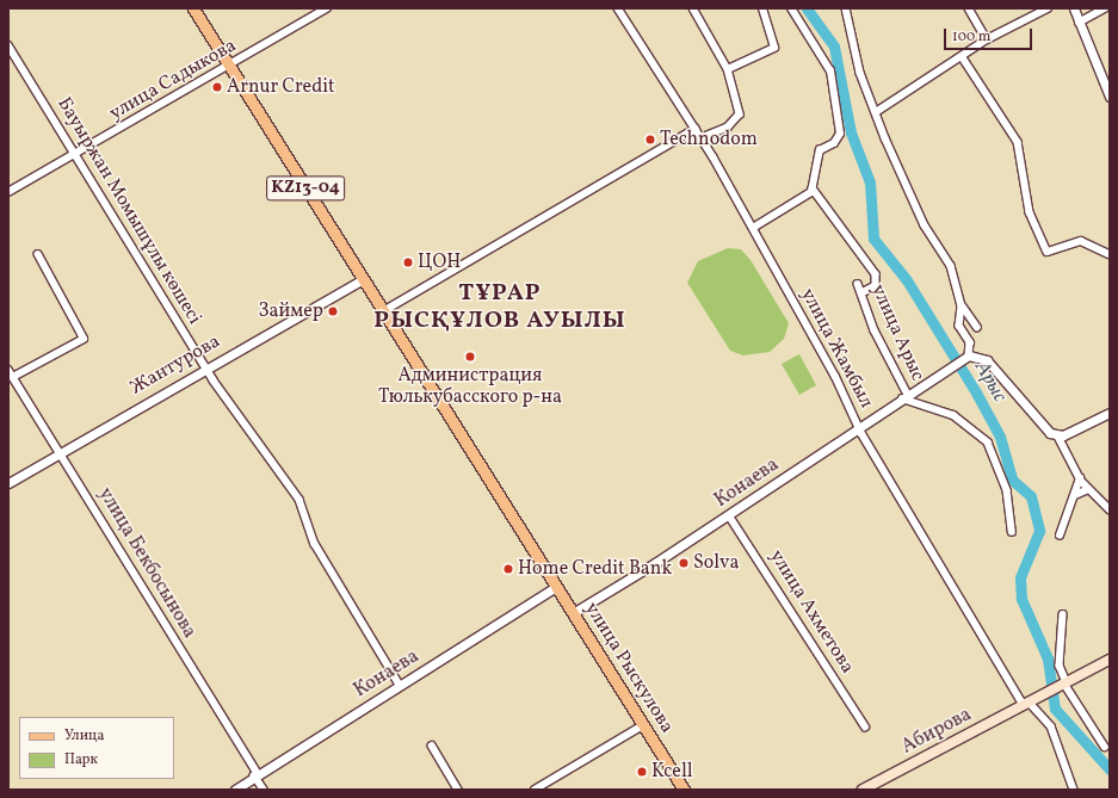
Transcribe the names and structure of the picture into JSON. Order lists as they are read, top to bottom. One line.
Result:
{"streets":{"main road":["KZ13-04","улица Рыскулова","Абирова"],"street":["улица Садыкова","Бауыржан Момышұлы көшесі","улица Арыс","улица Жамбыл","Жантурова","Конаева","улица Бекбосынова","улица Ахметова"]},"crossings":[["улица Садыкова","Бауыржан Момышұлы көшесі"],["улица Садыкова","улица Рыскулова"],["Бауыржан Момышұлы көшесі","Жантурова"],["Бауыржан Момышұлы көшесі","Конаева"],["улица Арыс","Конаева"],["улица Жамбыл","Конаева"],["улица Жамбыл","Абирова"],["Жантурова","улица Бекбосынова"],["Жантурова","улица Рыскулова"],["Конаева","улица Бекбосынова"],["Конаева","улица Ахметова"],["Конаева","улица Рыскулова"]],"districts":["ТҰРАР РЫСҚҰЛОВ АУЫЛЫ"],"water":["Арыс"],"places":["Arnur Credit","Technodom","ЦОН","Займер","Администрация Тюлькубасского р-на","Solva","Home Credit Bank","Kcell"],"legend":["Улица","Парк"],"scale_bar":"100 m"}
